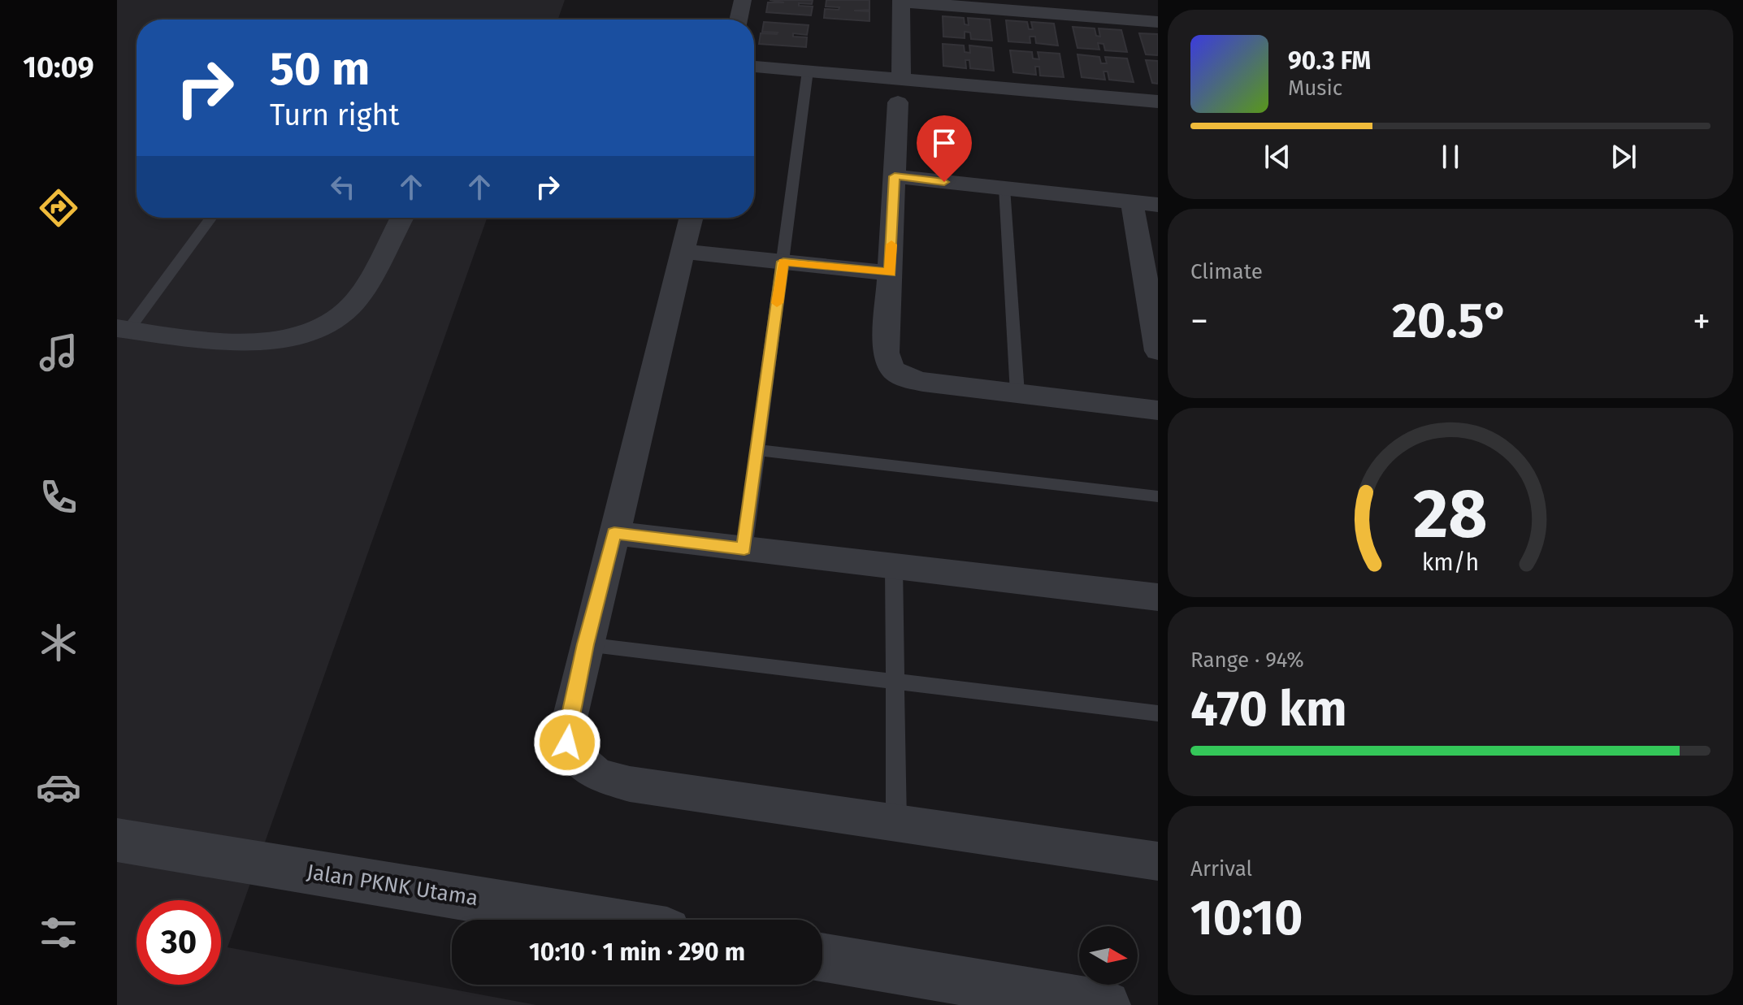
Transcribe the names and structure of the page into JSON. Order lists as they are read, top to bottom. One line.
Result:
{"streets":{"street":["Jalan PKNK Utama"]},"north":"right","page":{"tabs":"10:09","turn":["50 m","Turn right"],"song":["90.3 FM","Music"],"tile":["Climate",["Range · 94%","470 km"],["Arrival","10:10"]],"heat":["−","20.5°","+"],"limit":"30","trip":"10:10 · 1 min · 290 m","gauge":["28","km/h"]}}
